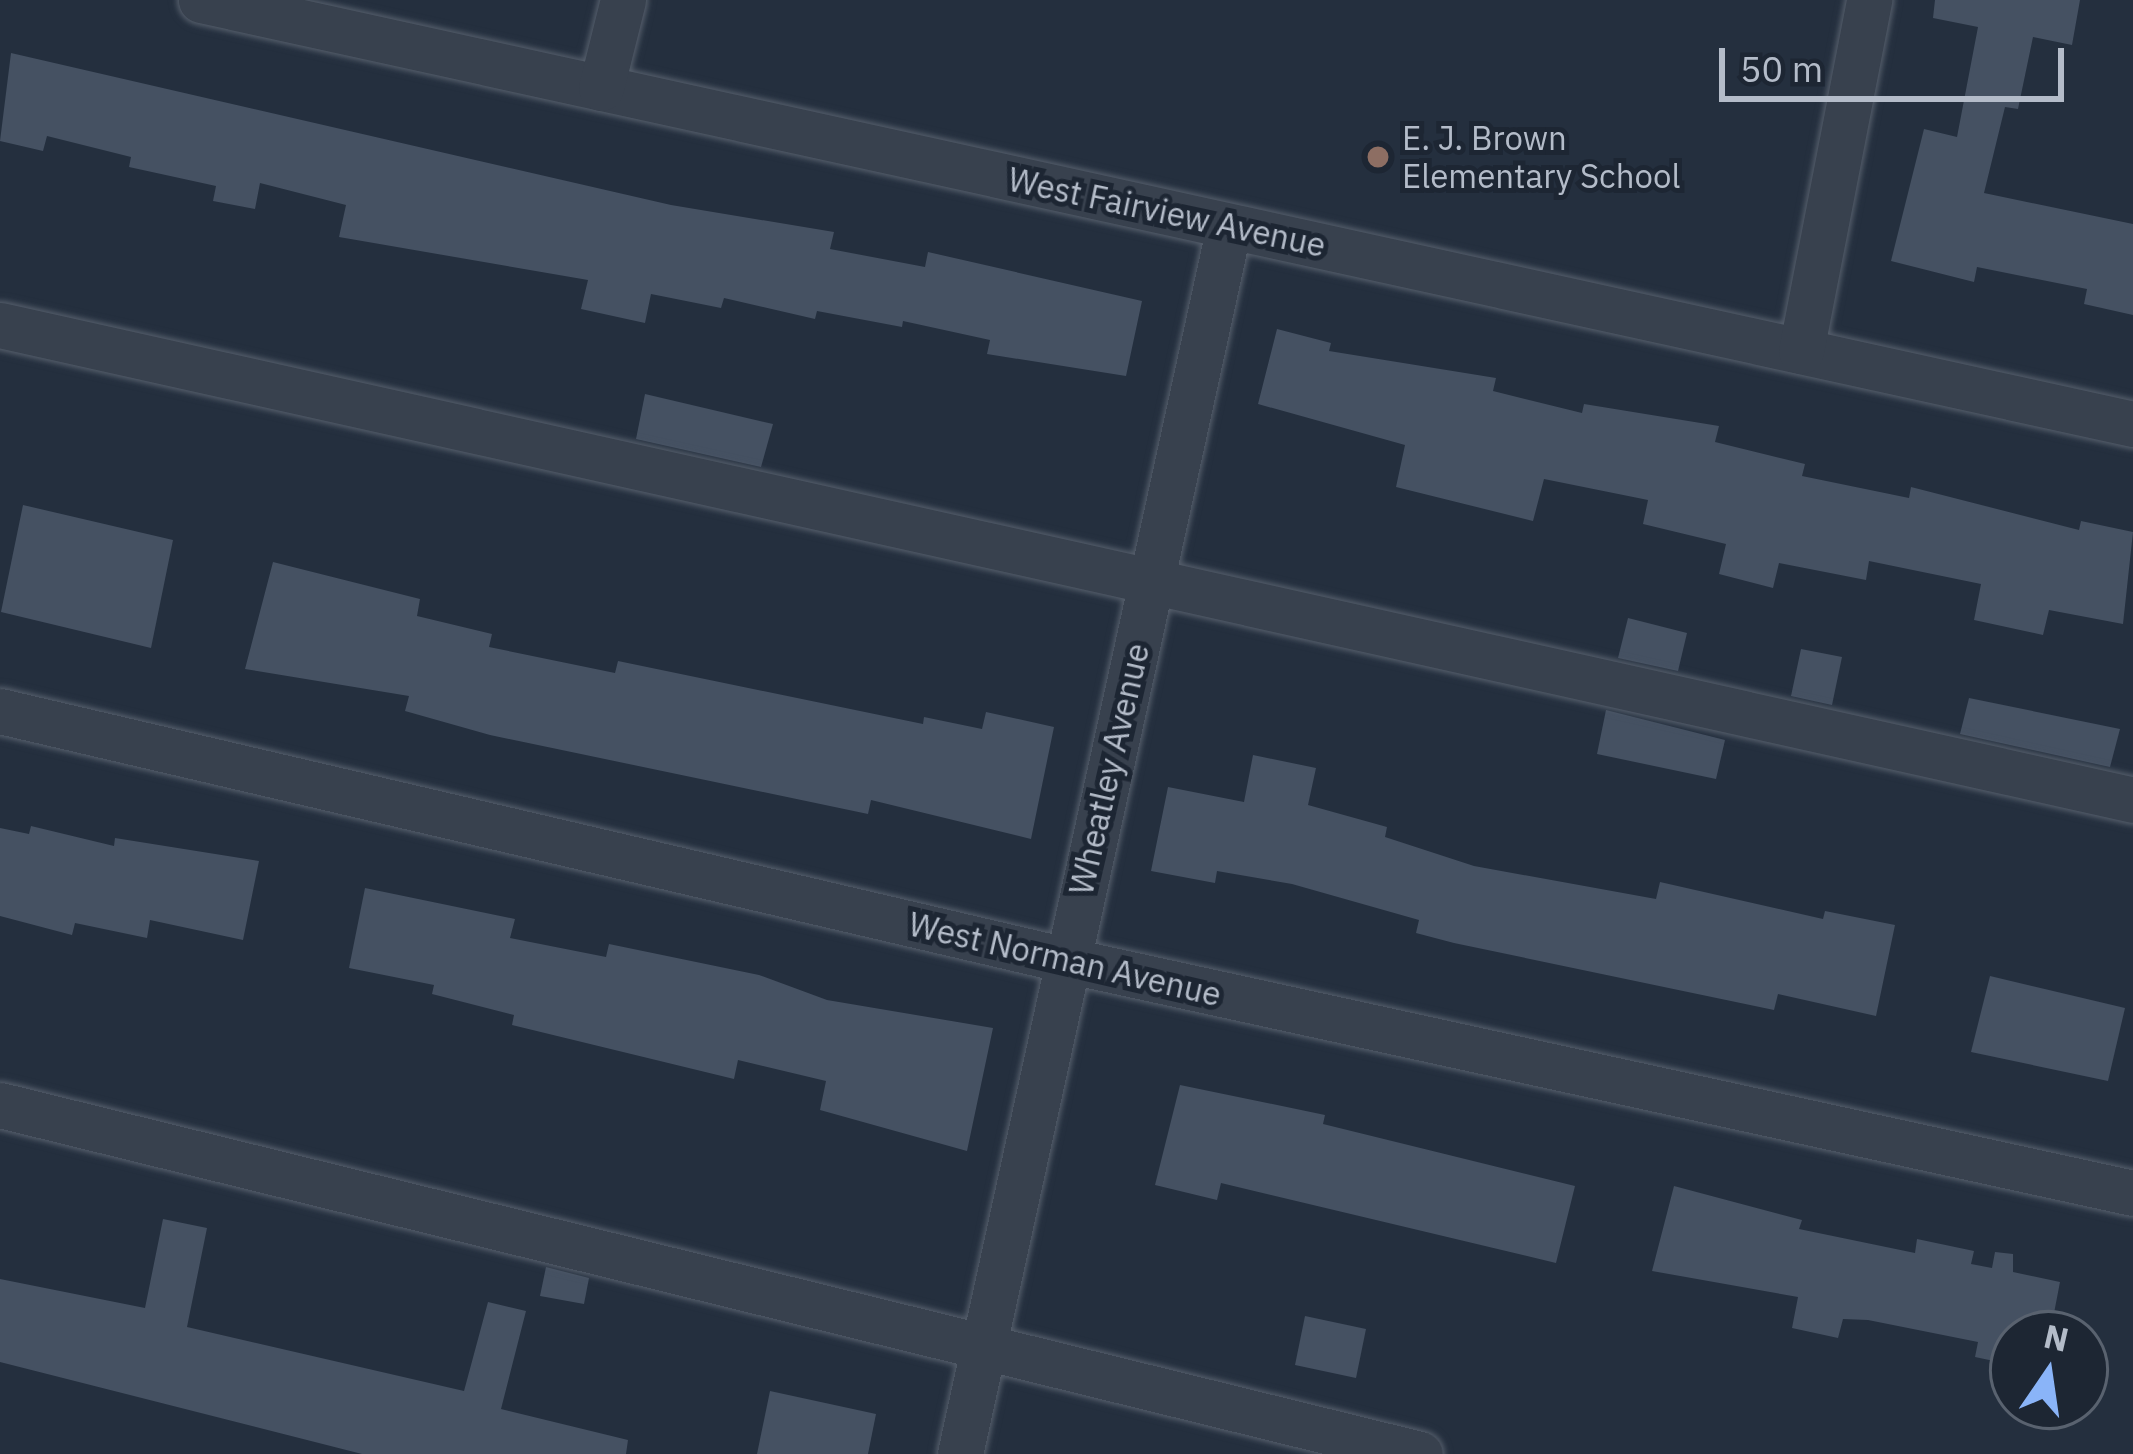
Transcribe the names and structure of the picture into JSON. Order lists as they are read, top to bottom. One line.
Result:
{"streets":{"street":["West Fairview Avenue","Wheatley Avenue","West Norman Avenue"]},"crossings":[["West Fairview Avenue","Wheatley Avenue"],["Wheatley Avenue","West Norman Avenue"]],"places":["E. J. Brown Elementary School"],"scale_bar":"50 m","north":"top"}
